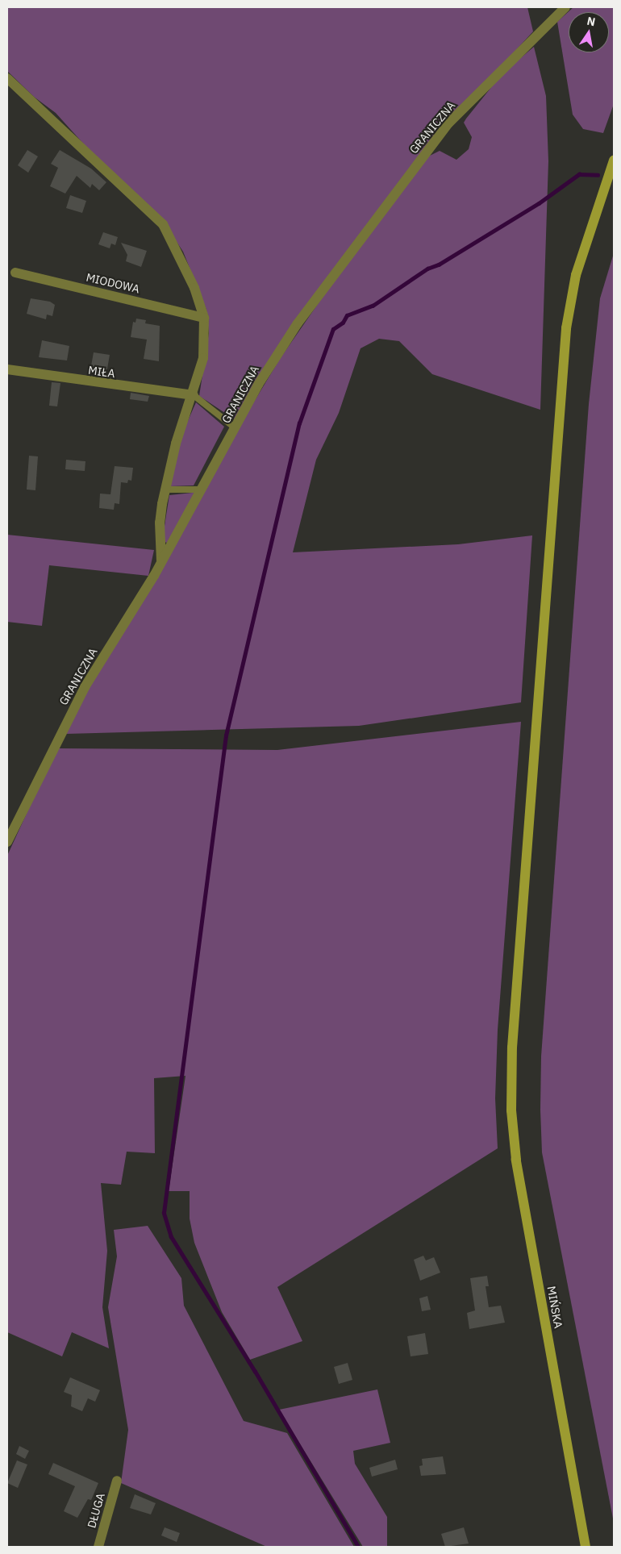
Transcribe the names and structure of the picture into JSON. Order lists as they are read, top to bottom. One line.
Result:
{"streets":{"main road":["MIŃSKA"],"street":["GRANICZNA","MIODOWA","MIŁA","DŁUGA"]},"north":"top"}
